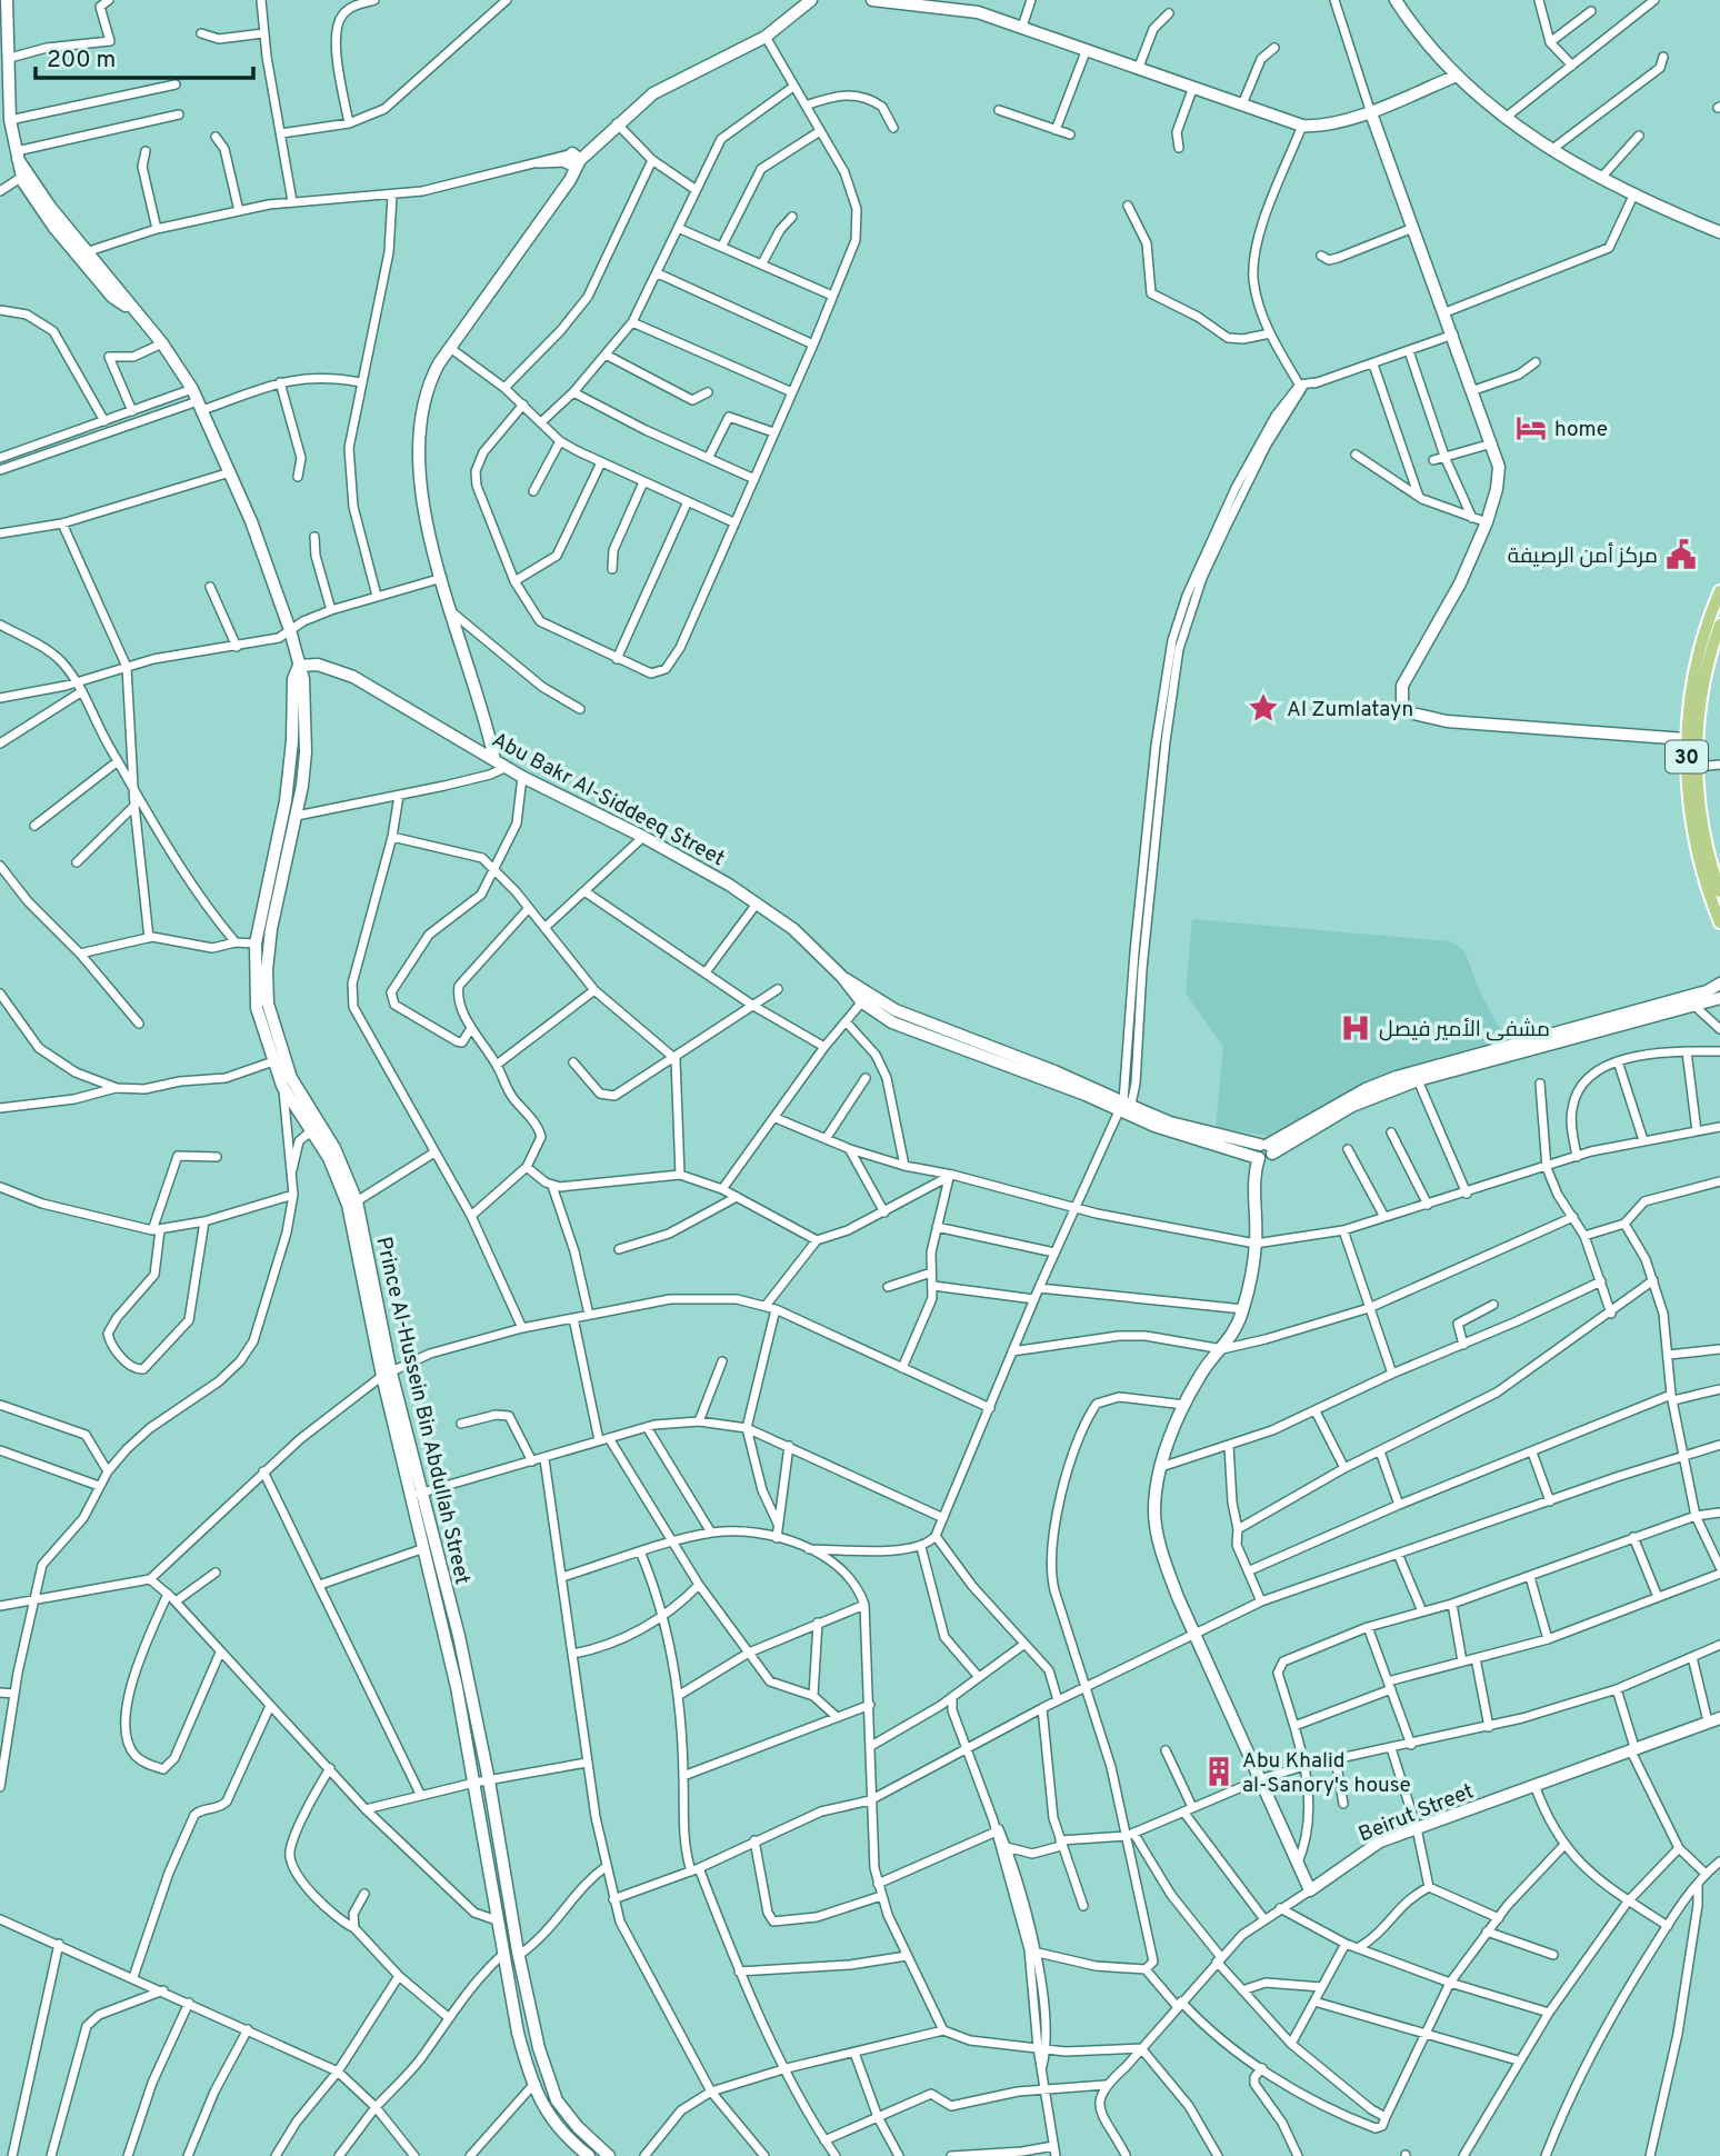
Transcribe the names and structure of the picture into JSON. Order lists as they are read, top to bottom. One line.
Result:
{"streets":{"main road":["30"],"street":["Abu Bakr Al-Siddeeq Street","Prince Al-Hussein Bin Abdullah Street","Beirut Street"]},"crossings":[["Abu Bakr Al-Siddeeq Street","Prince Al-Hussein Bin Abdullah Street"]],"places":{"hotel":["home"],"public building":["مركز أمن الرصيفة"],"place":["Al Zumlatayn"],"hospital":["مشفى الأمير فيصل"],"building":["Abu Khalid al-Sanory's house"]},"scale_bar":"200 m"}
